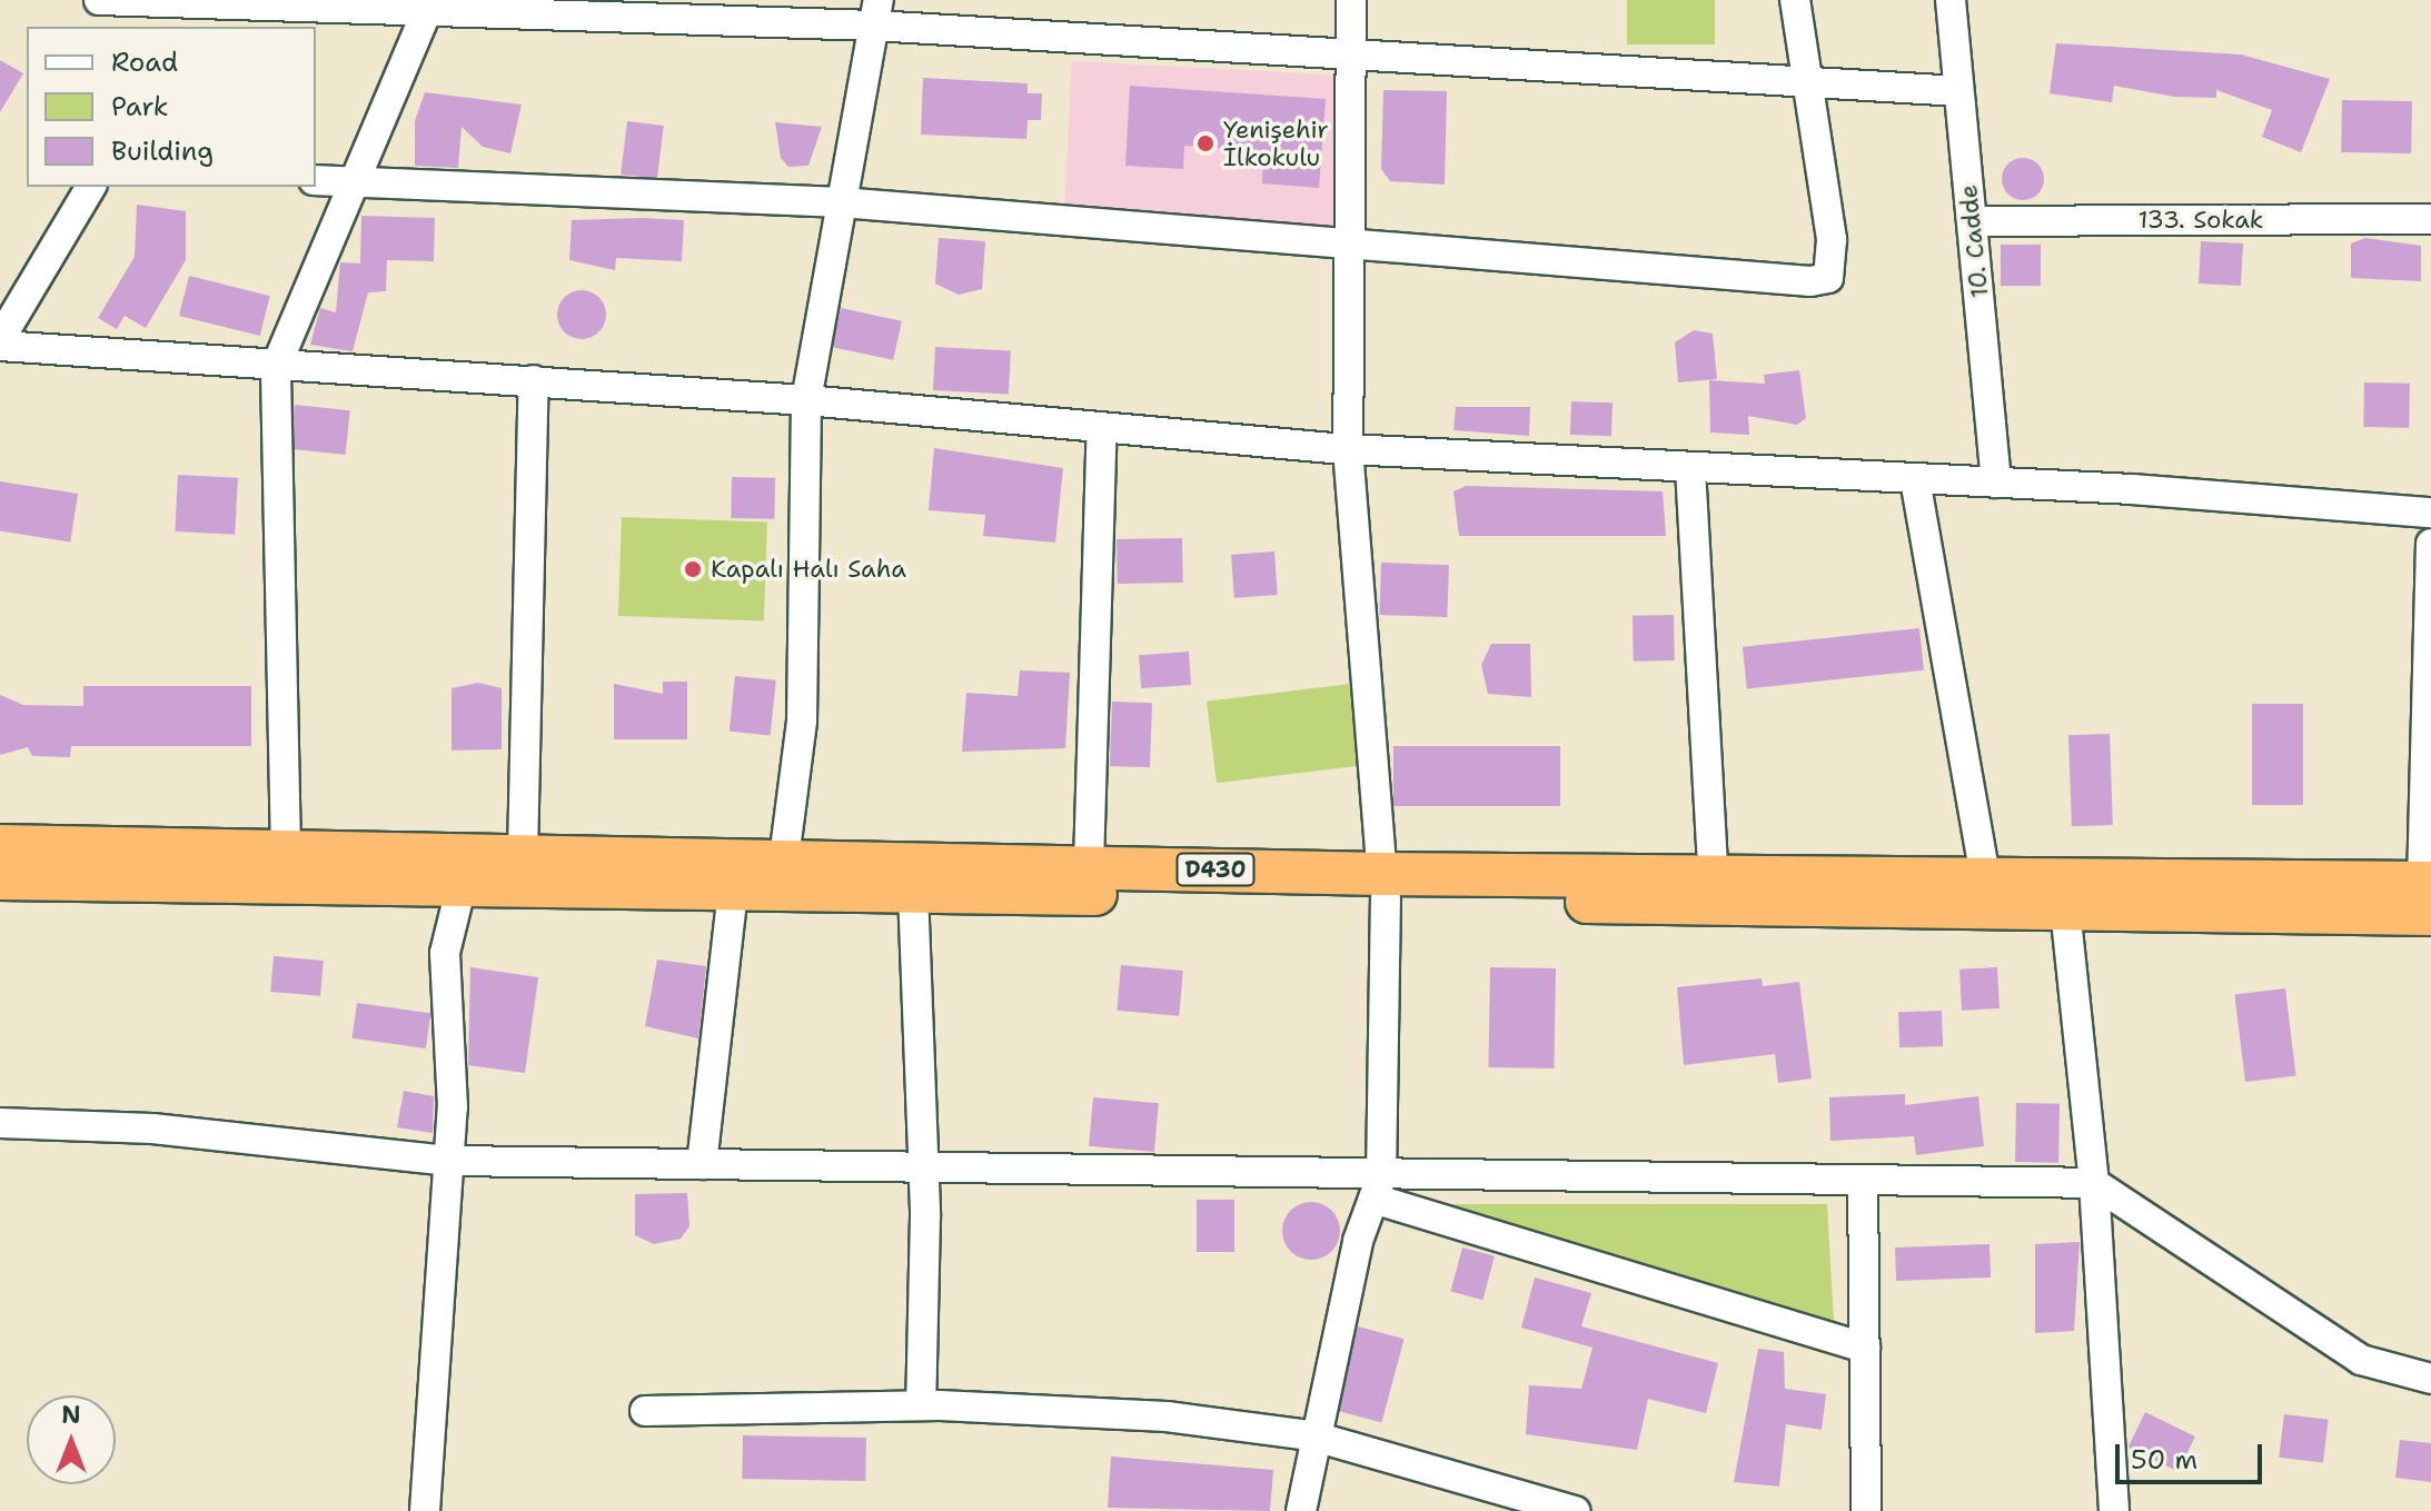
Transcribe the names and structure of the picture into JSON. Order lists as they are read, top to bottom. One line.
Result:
{"streets":{"highway":["D430"],"street":["133. Sokak","10. Cadde"]},"crossings":[["133. Sokak","10. Cadde"]],"places":["Yenişehir İlkokulu","Kapalı Halı Saha"],"legend":["Road","Park","Building"],"scale_bar":"50 m","north":"top"}
